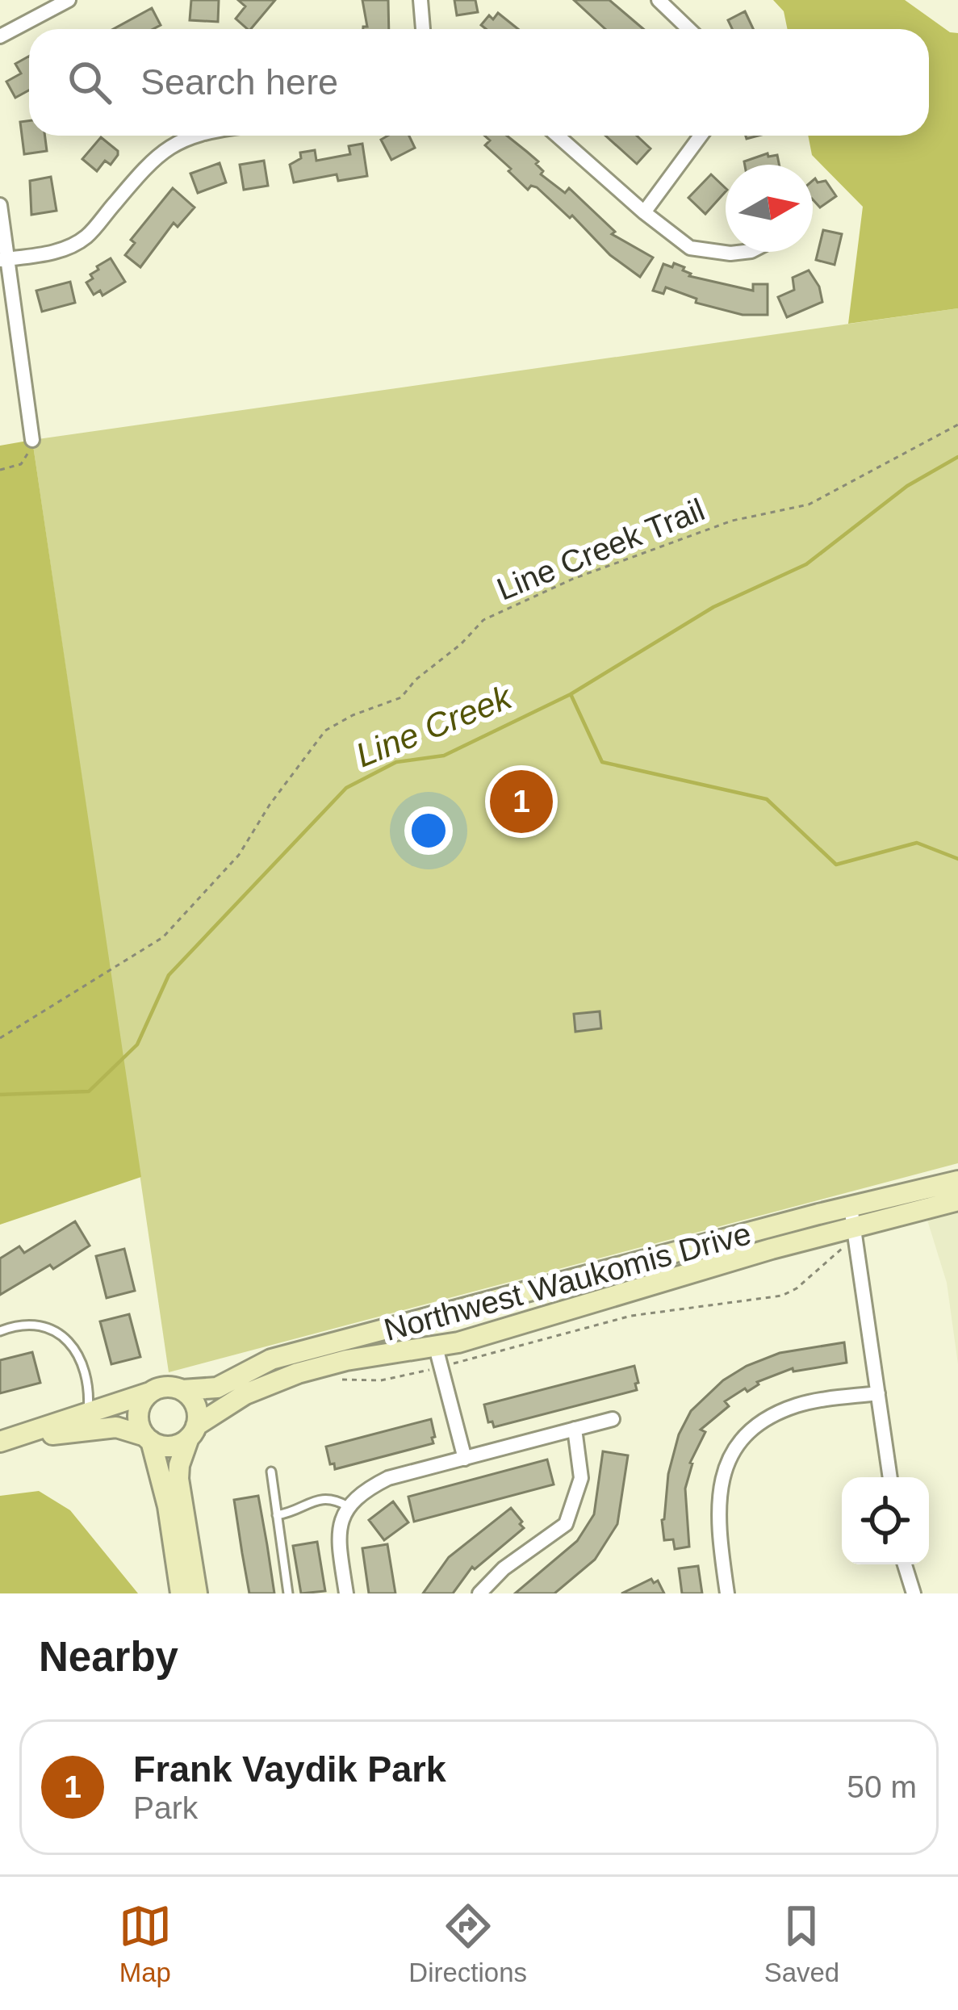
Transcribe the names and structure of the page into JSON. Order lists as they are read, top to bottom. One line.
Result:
{"streets":{"main road":["Northwest Waukomis Drive"],"path":["Line Creek Trail"]},"water":["Line Creek"],"north":"right","page":{"search":"Search here","pins":"1","heading":"Nearby","list":[{"mark":"1","name":"Frank Vaydik Park","note":"Park","value":"50 m"}],"nav":["Map","Directions","Saved"]}}
